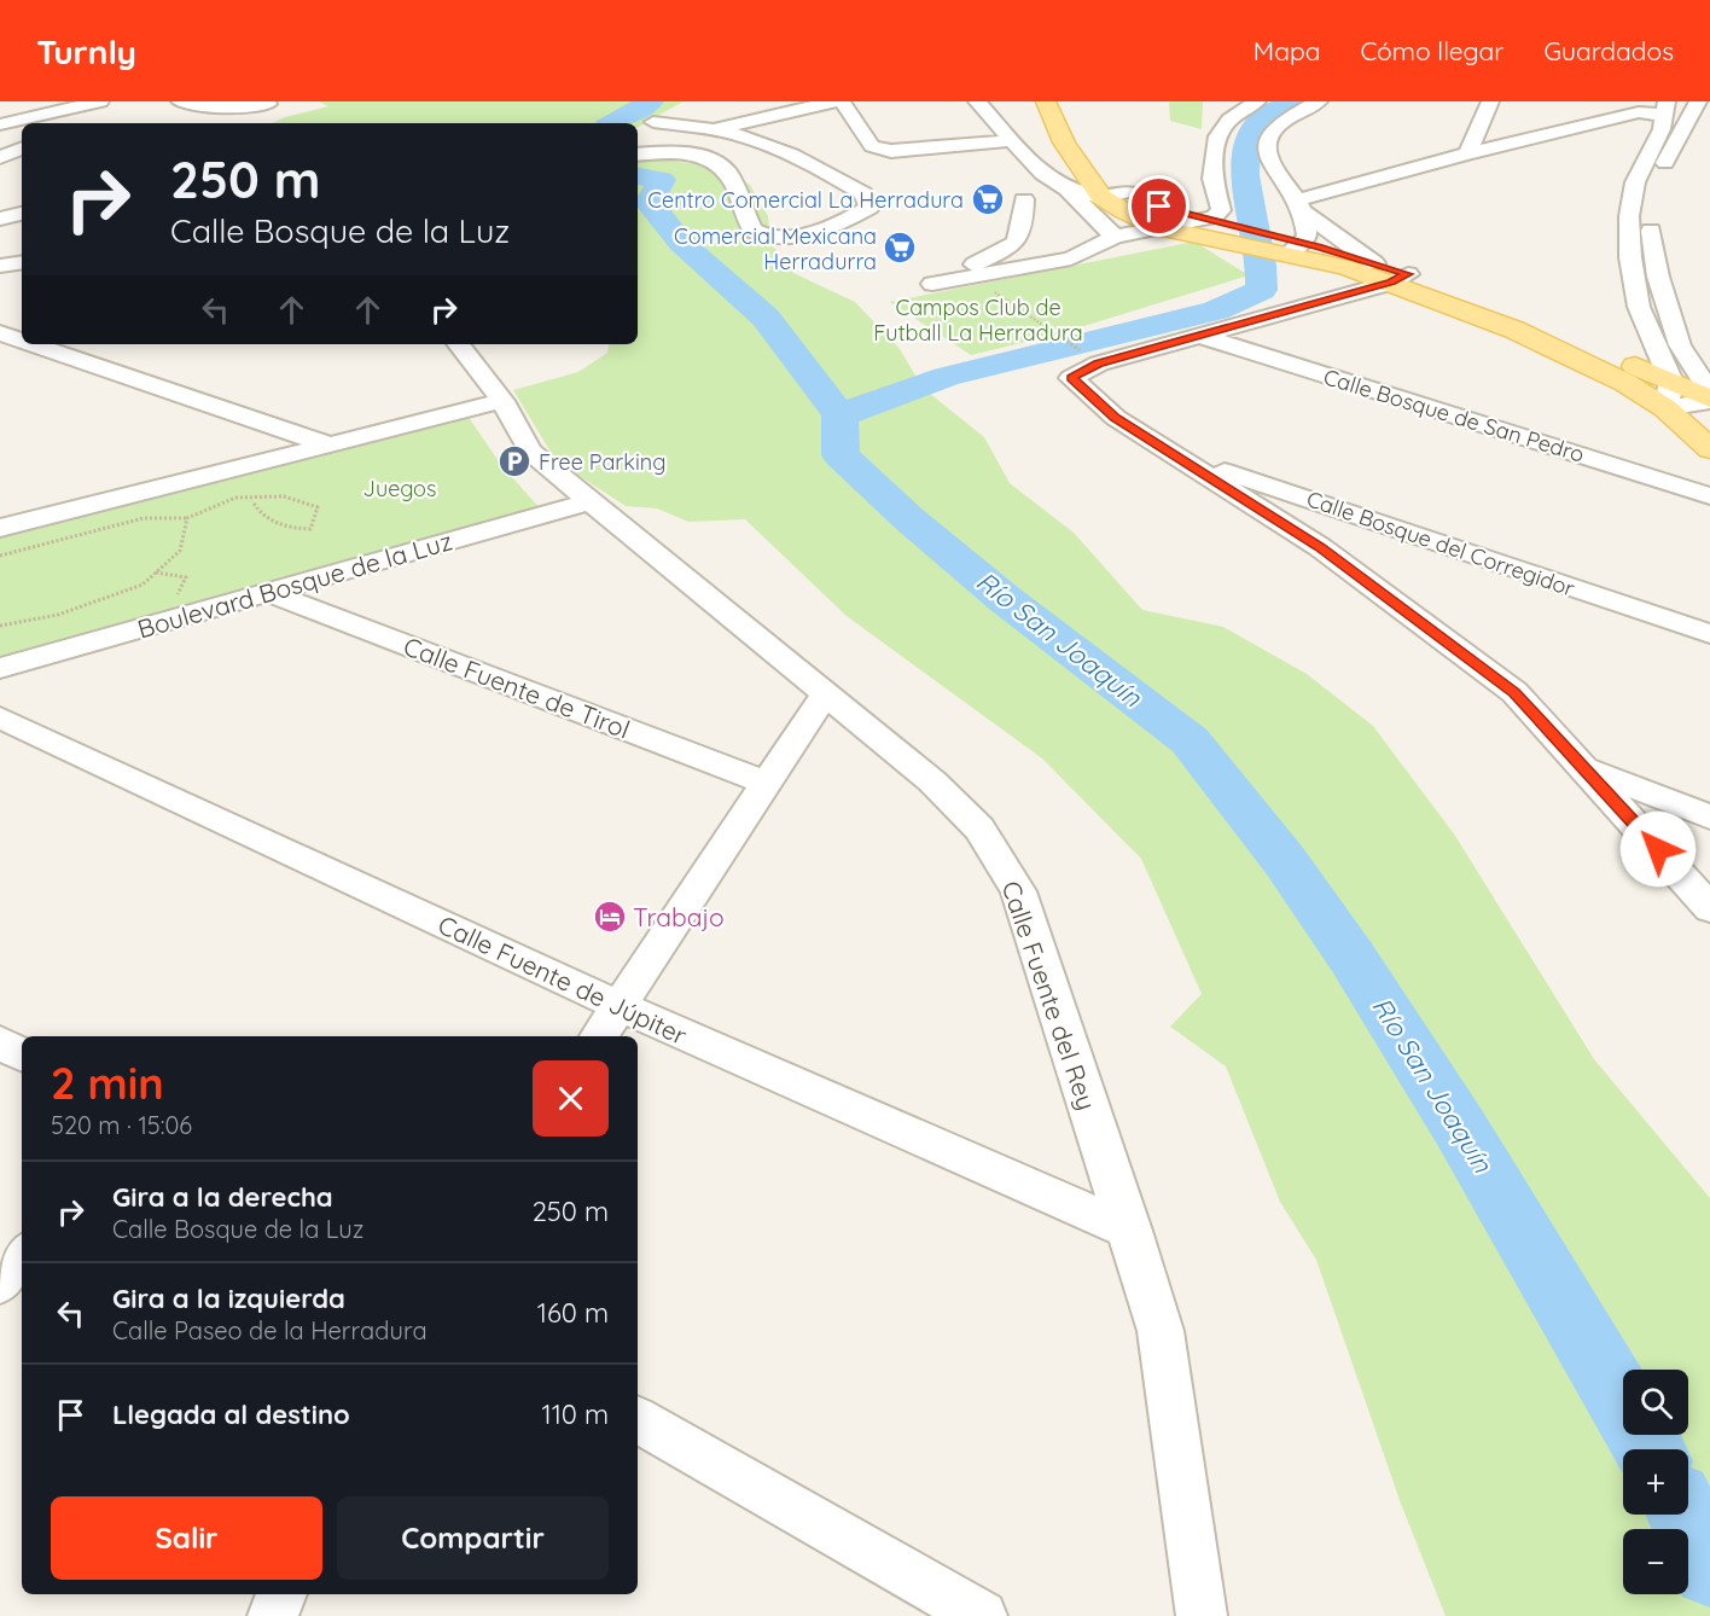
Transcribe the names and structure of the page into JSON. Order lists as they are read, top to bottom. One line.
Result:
{"streets":{"street":["Calle Bosque de San Pedro","Calle Bosque del Corregidor","Boulevard Bosque de la Luz","Calle Fuente de Tirol","Calle Fuente de Júpiter","Calle Fuente del Rey"]},"crossings":[["Boulevard Bosque de la Luz","Calle Fuente de Tirol"],["Boulevard Bosque de la Luz","Calle Fuente del Rey"],["Calle Fuente de Júpiter","Calle Fuente del Rey"]],"water":["Río San Joaquín"],"parks":["Campos Club de Futball La Herradura","Juegos"],"places":{"supermarket":["Centro Comercial La Herradura","Comercial Mexicana Herradurra"],"parking":["Free Parking"],"hotel":["Trabajo"]},"page":{"header":"Turnly","nav":["Mapa","Cómo llegar","Guardados"],"turn":["250 m","Calle Bosque de la Luz"],"heading":["2 min","520 m · 15:06"],"list":[{"name":"Gira a la derecha","note":"Calle Bosque de la Luz","value":"250 m"},{"name":"Gira a la izquierda","note":"Calle Paseo de la Herradura","value":"160 m"},{"name":"Llegada al destino","value":"110 m"}],"map_buttons":["+","−"],"buttons":["Salir","Compartir"]}}
